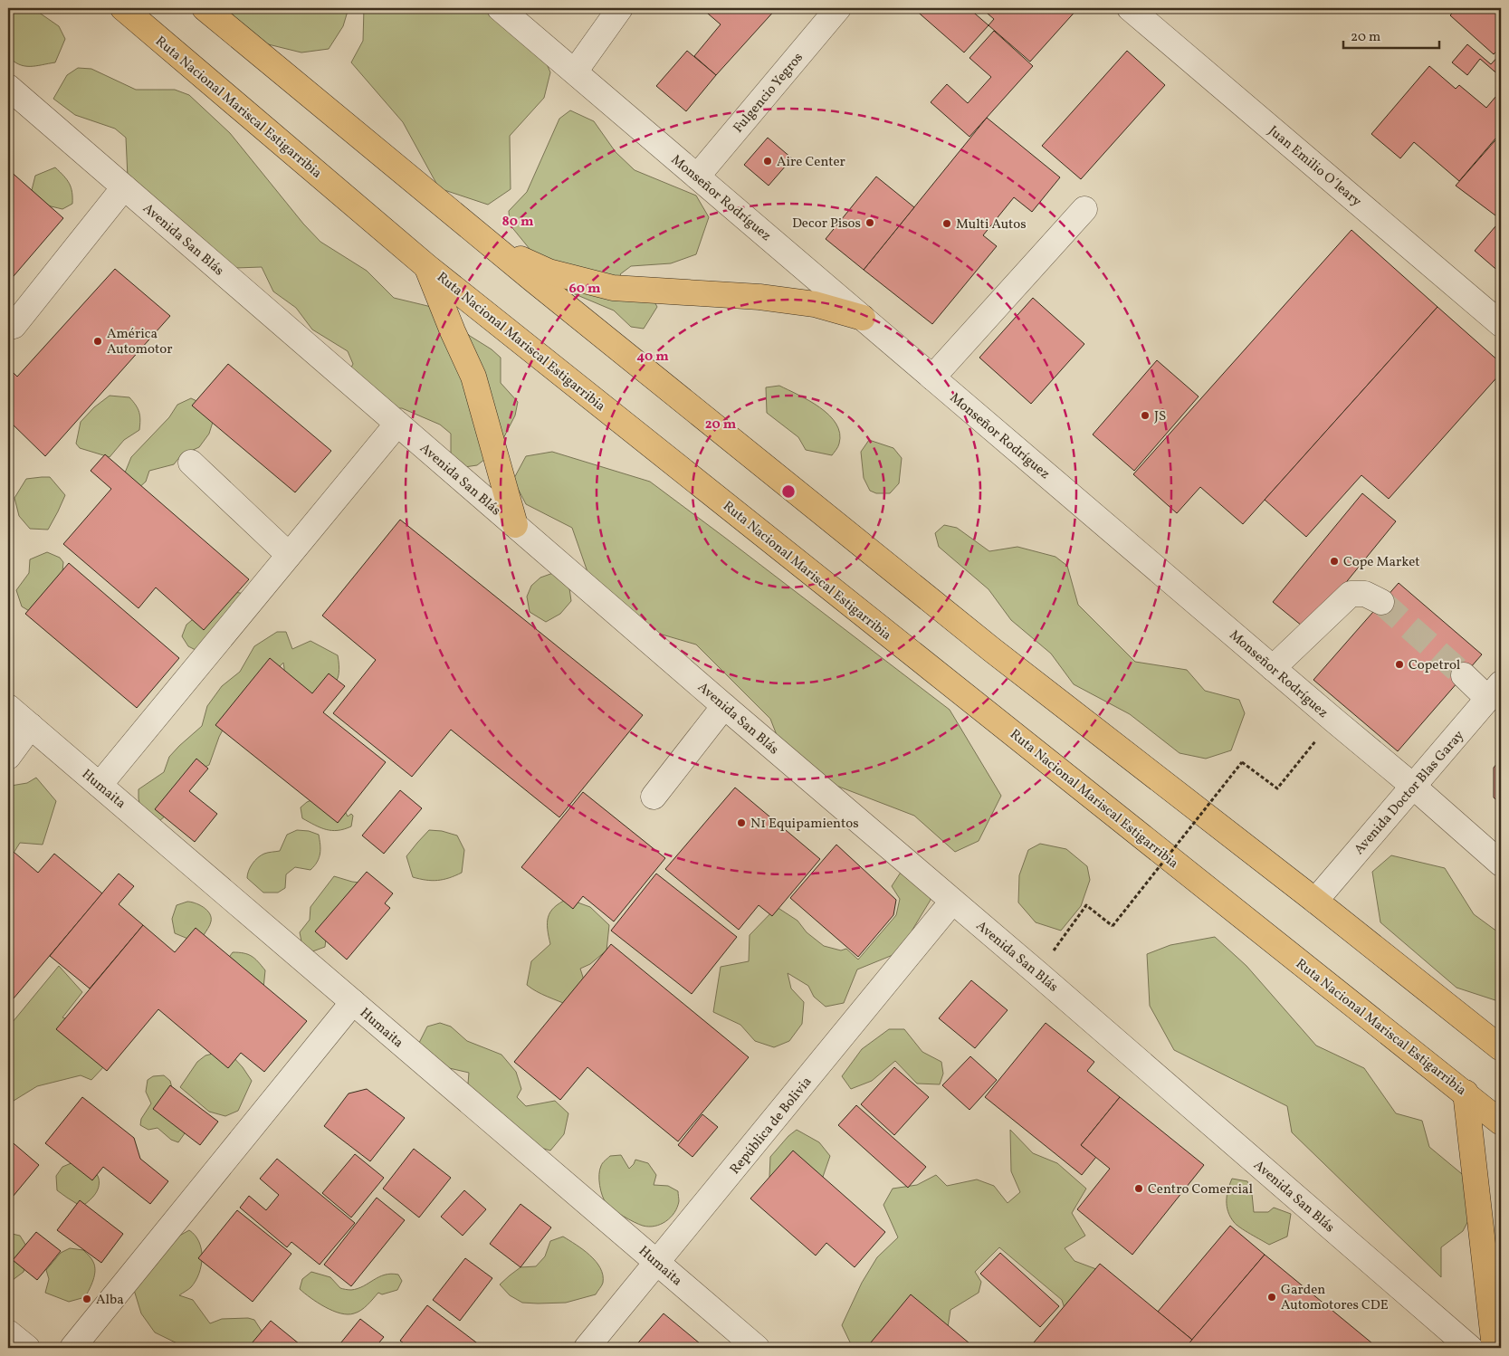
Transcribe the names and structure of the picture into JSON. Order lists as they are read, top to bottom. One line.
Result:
{"streets":{"highway":["Ruta Nacional Mariscal Estigarribia"],"street":["Fulgencio Yegros","Juan Emilio O´leary","Monseñor Rodríguez","Avenida San Blás","Humaita","Avenida Doctor Blas Garay","República de Bolivia"]},"crossings":[["Fulgencio Yegros","Monseñor Rodríguez"],["Monseñor Rodríguez","Avenida Doctor Blas Garay"],["Avenida San Blás","República de Bolivia"],["Humaita","República de Bolivia"]],"places":["Aire Center","Decor Pisos","Multi Autos","América Automotor","JS","Cope Market","Copetrol","N1 Equipamientos","Centro Comercial","Garden Automotores CDE","Alba"],"scale_bar":"20 m","rings":["80 m","60 m","40 m","20 m"]}
